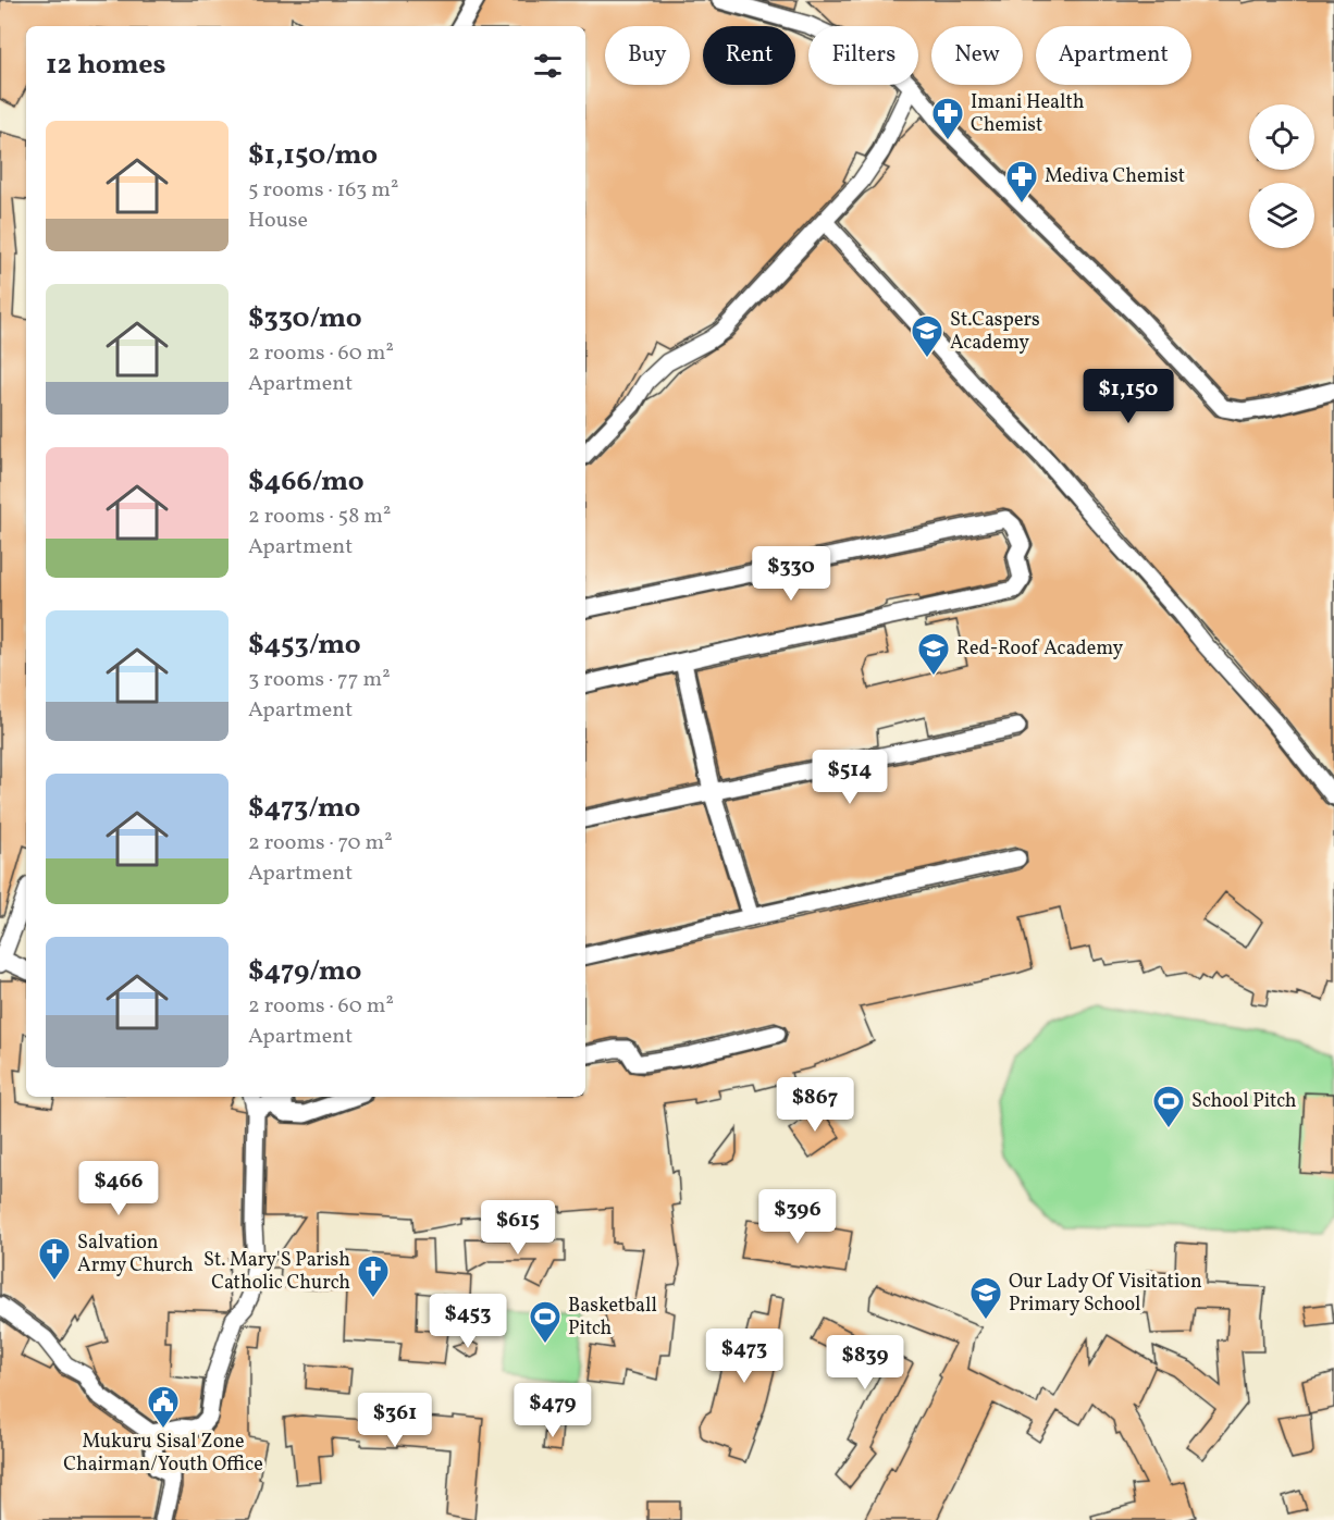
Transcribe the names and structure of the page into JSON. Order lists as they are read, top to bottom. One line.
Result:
{"places":{"pharmacy":["Imani Health Chemist","Mediva Chemist"],"school or university":["St.Caspers Academy","Red-Roof Academy","Our Lady Of Visitation Primary School"],"sports":["School Pitch","Basketball Pitch"],"church":["Salvation Army Church","St. Mary'S Parish Catholic Church"],"public building":["Mukuru Sisal Zone Chairman/Youth Office"]},"page":{"chip":["Buy","Rent","Filters","New","Apartment"],"heading":"12 homes","list":[{"name":"$1,150/mo","note":"5 rooms · 163 m² · House"},{"name":"$330/mo","note":"2 rooms · 60 m² · Apartment"},{"name":"$466/mo","note":"2 rooms · 58 m² · Apartment"},{"name":"$453/mo","note":"3 rooms · 77 m² · Apartment"},{"name":"$473/mo","note":"2 rooms · 70 m² · Apartment"},{"name":"$479/mo","note":"2 rooms · 60 m² · Apartment"}],"price":["$1,150","$330","$514","$867","$466","$396","$615","$453","$473","$839","$479","$361"]}}
